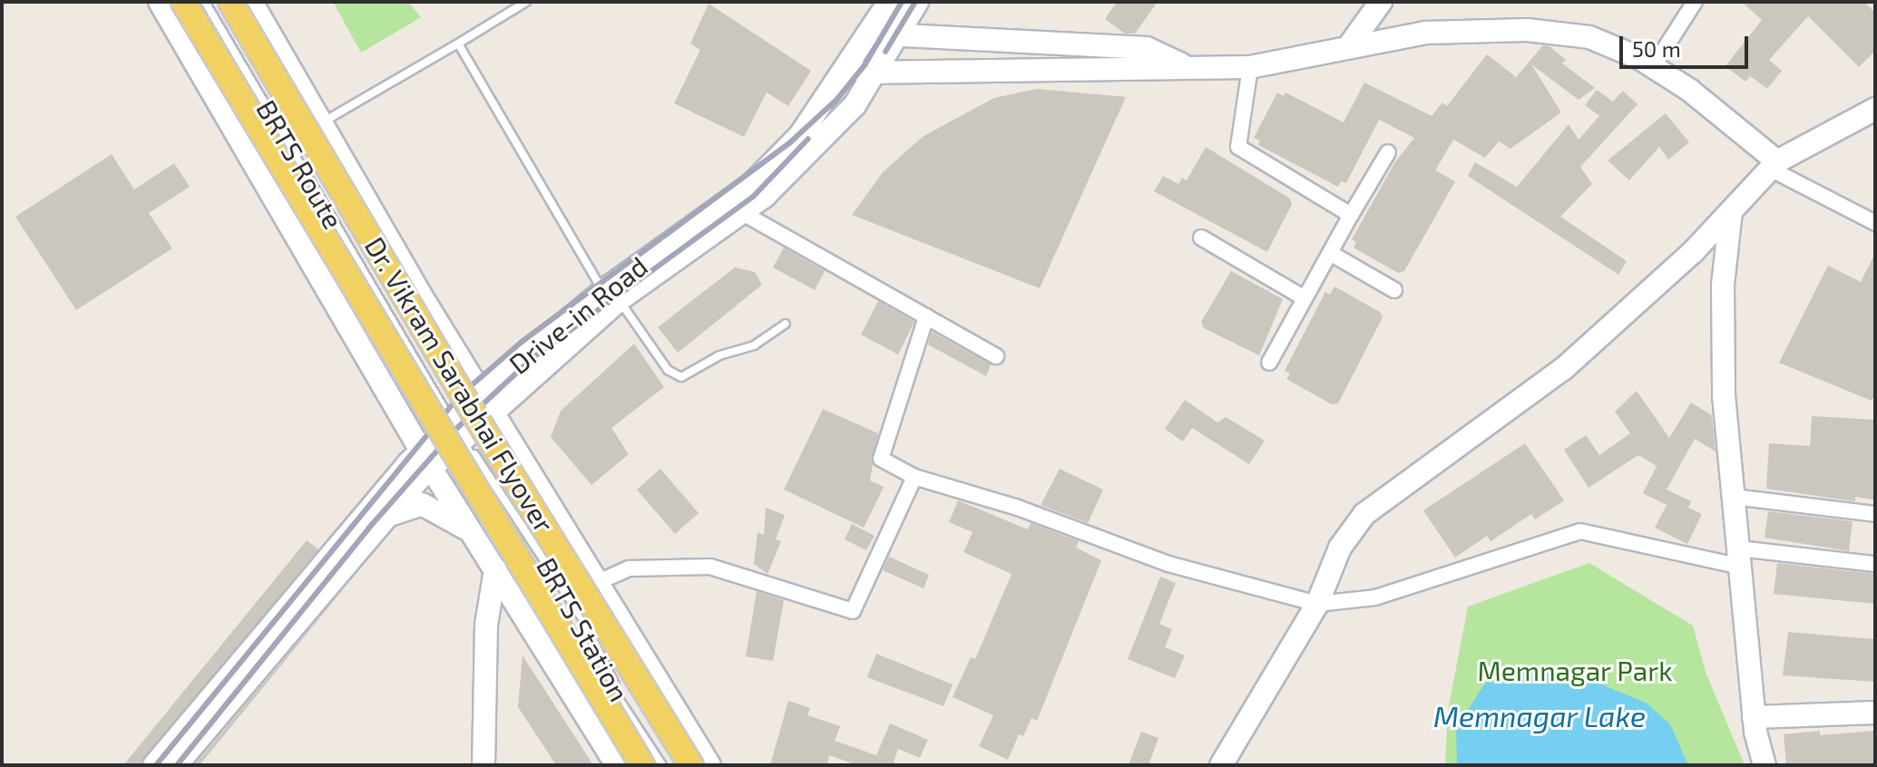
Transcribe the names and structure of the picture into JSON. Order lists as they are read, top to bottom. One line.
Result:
{"streets":{"main road":["Dr. Vikram Sarabhai Flyover"],"street":["Drive-in Road"],"lane":["BRTS Route","BRTS Station"]},"crossings":[["BRTS Route","Drive-in Road"],["BRTS Route","BRTS Station"],["Drive-in Road","BRTS Station"]],"water":["Memnagar Lake"],"parks":["Memnagar Park"],"scale_bar":"50 m"}
